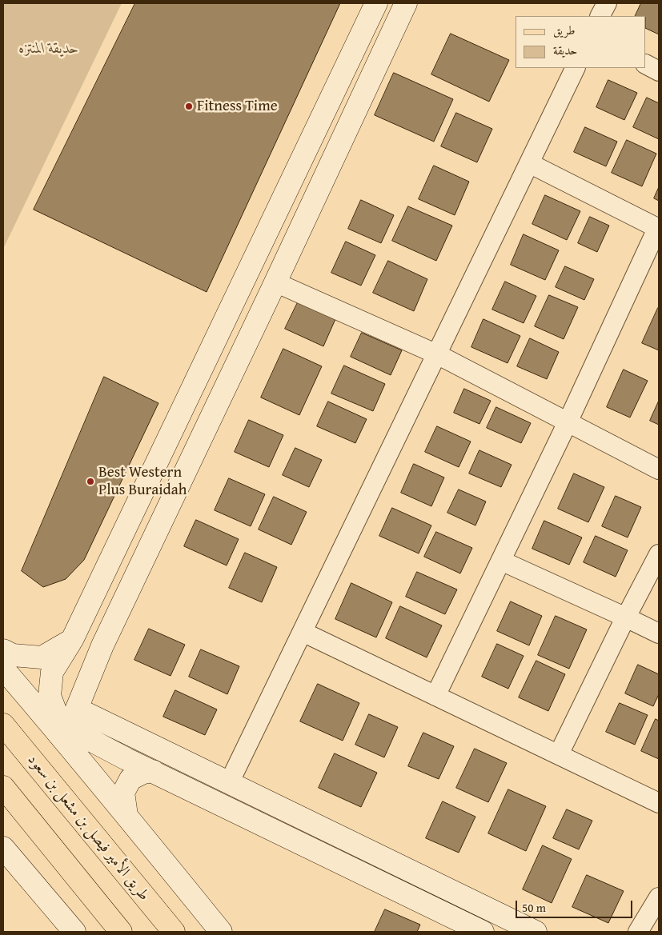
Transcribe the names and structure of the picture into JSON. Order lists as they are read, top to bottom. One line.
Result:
{"streets":{"main road":["طريق الأمير فيصل بن مشعل بن سعود"]},"parks":["حديقة المنتزه"],"places":["Fitness Time","Best Western Plus Buraidah"],"legend":["طريق","حديقة"],"scale_bar":"50 m"}
